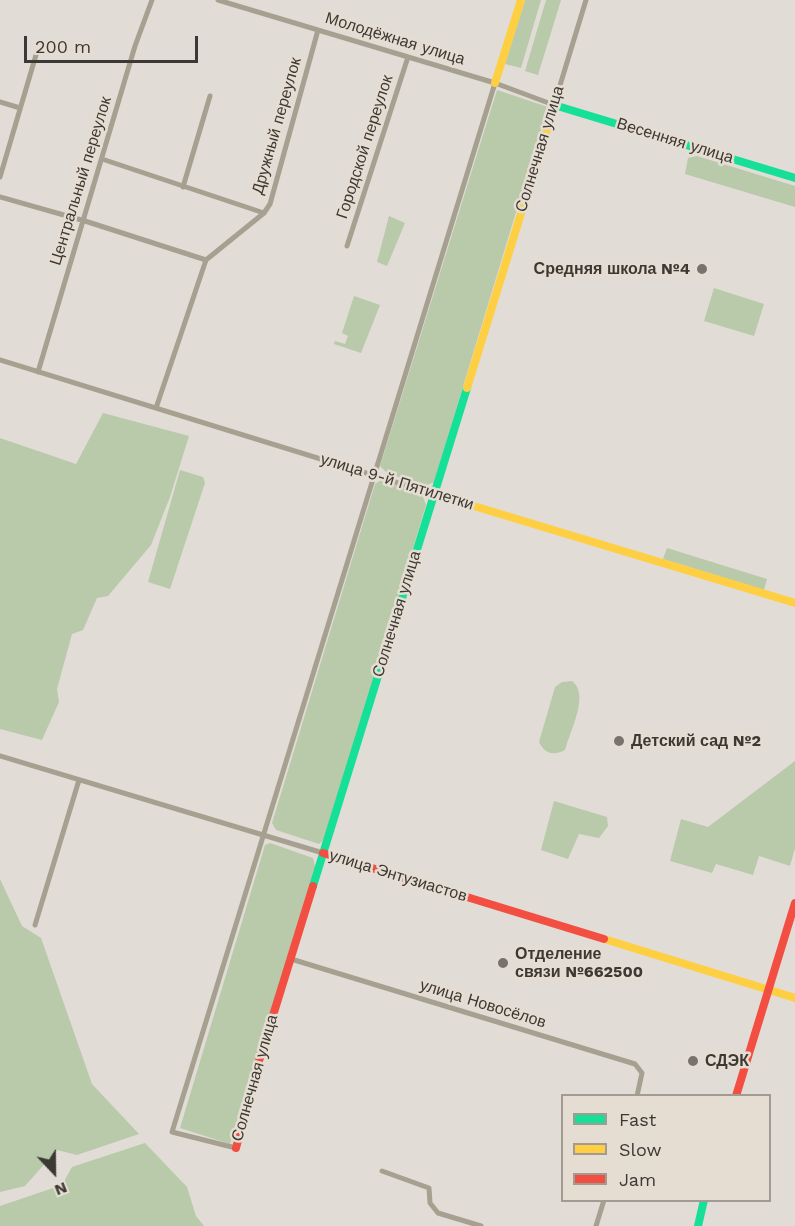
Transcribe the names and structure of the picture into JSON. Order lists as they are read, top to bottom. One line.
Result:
{"streets":{"street":["Молодёжная улица","Дружный переулок","Весенняя улица","Городской переулок","Солнечная улица","Центральный переулок","улица 9-й Пятилетки","улица Энтузиастов","улица Новосёлов"]},"crossings":[["Молодёжная улица","Дружный переулок"],["Молодёжная улица","Весенняя улица"],["Молодёжная улица","Городской переулок"],["Молодёжная улица","Солнечная улица"],["Весенняя улица","Солнечная улица"],["Солнечная улица","улица 9-й Пятилетки"],["Солнечная улица","улица Энтузиастов"],["Солнечная улица","улица Новосёлов"],["Центральный переулок","улица 9-й Пятилетки"]],"places":["Средняя школа №4","Детский сад №2","Отделение связи №662500","СДЭК"],"legend":["Fast","Slow","Jam"],"scale_bar":"200 m","north":"bottom"}
